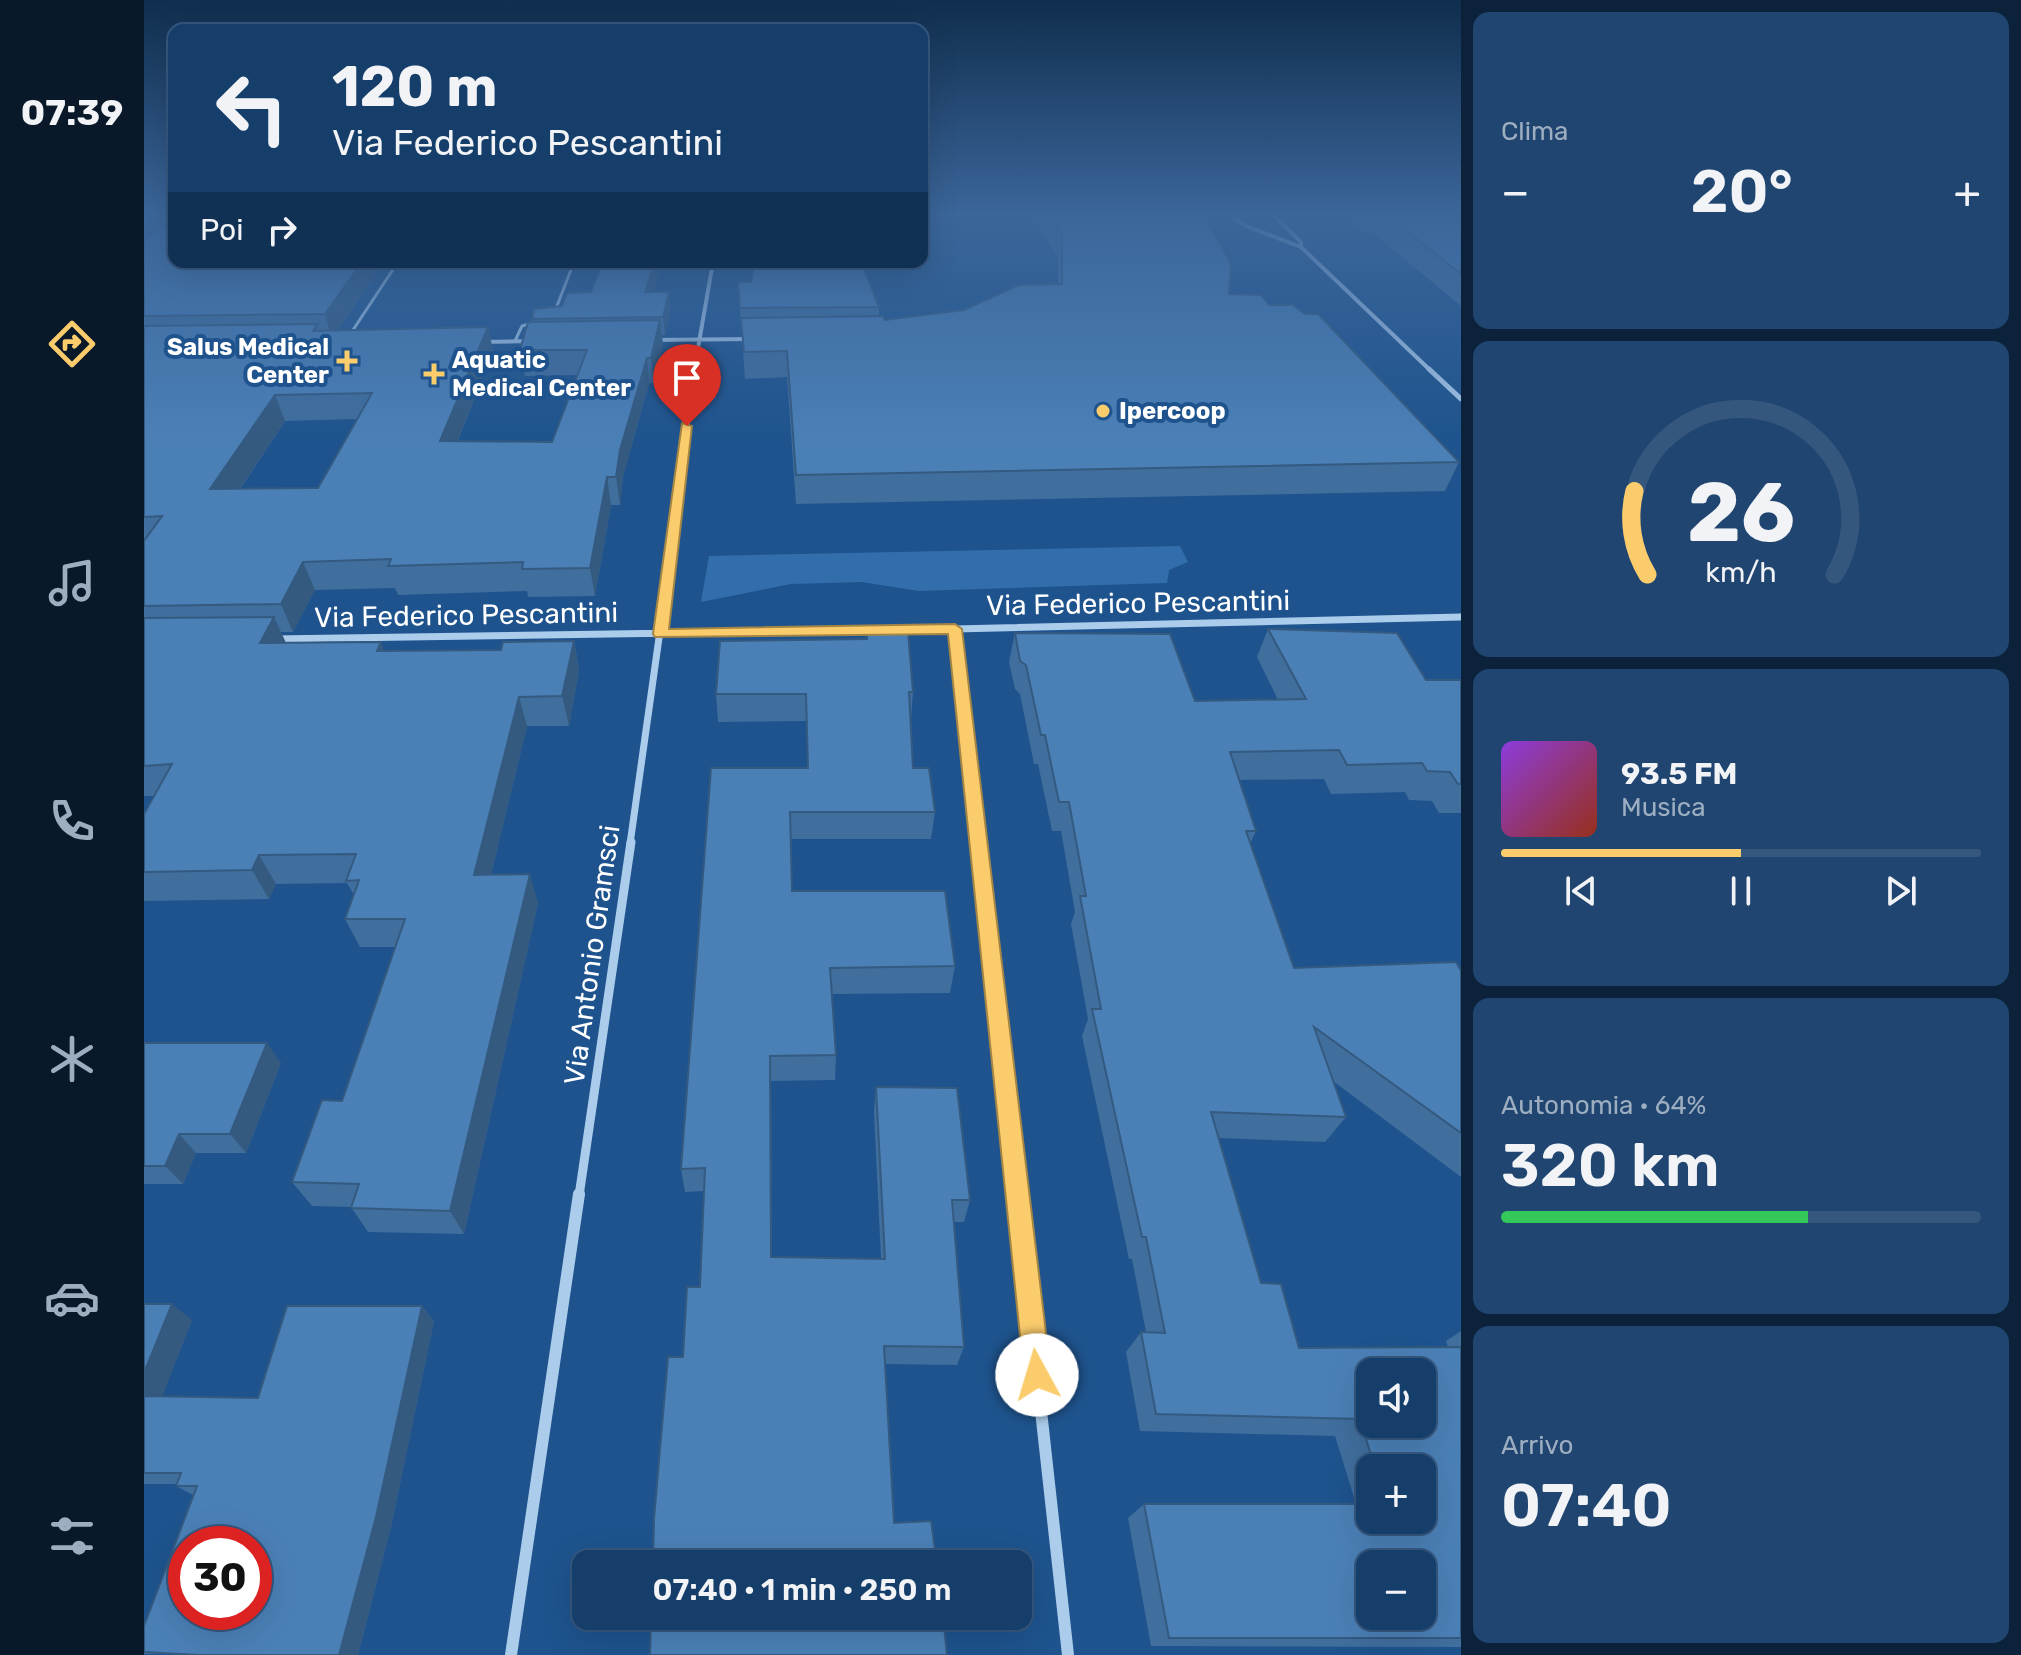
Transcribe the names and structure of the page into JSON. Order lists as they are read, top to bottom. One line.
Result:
{"streets":{"street":["Via Federico Pescantini","Via Antonio Gramsci"]},"crossings":[["Via Federico Pescantini","Via Antonio Gramsci"]],"places":{"health":["Salus Medical Center","Aquatic Medical Center"],"other":["Ipercoop"]},"page":{"tabs":"07:39","tile":["Clima",["Autonomia · 64%","320 km"],["Arrivo","07:40"]],"turn":["120 m","Via Federico Pescantini"],"heat":["−","20°","+"],"then":"Poi","song":["93.5 FM","Musica"],"map_buttons":["+","−"],"limit":"30","trip":"07:40 · 1 min · 250 m","gauge":["26","km/h"]}}
